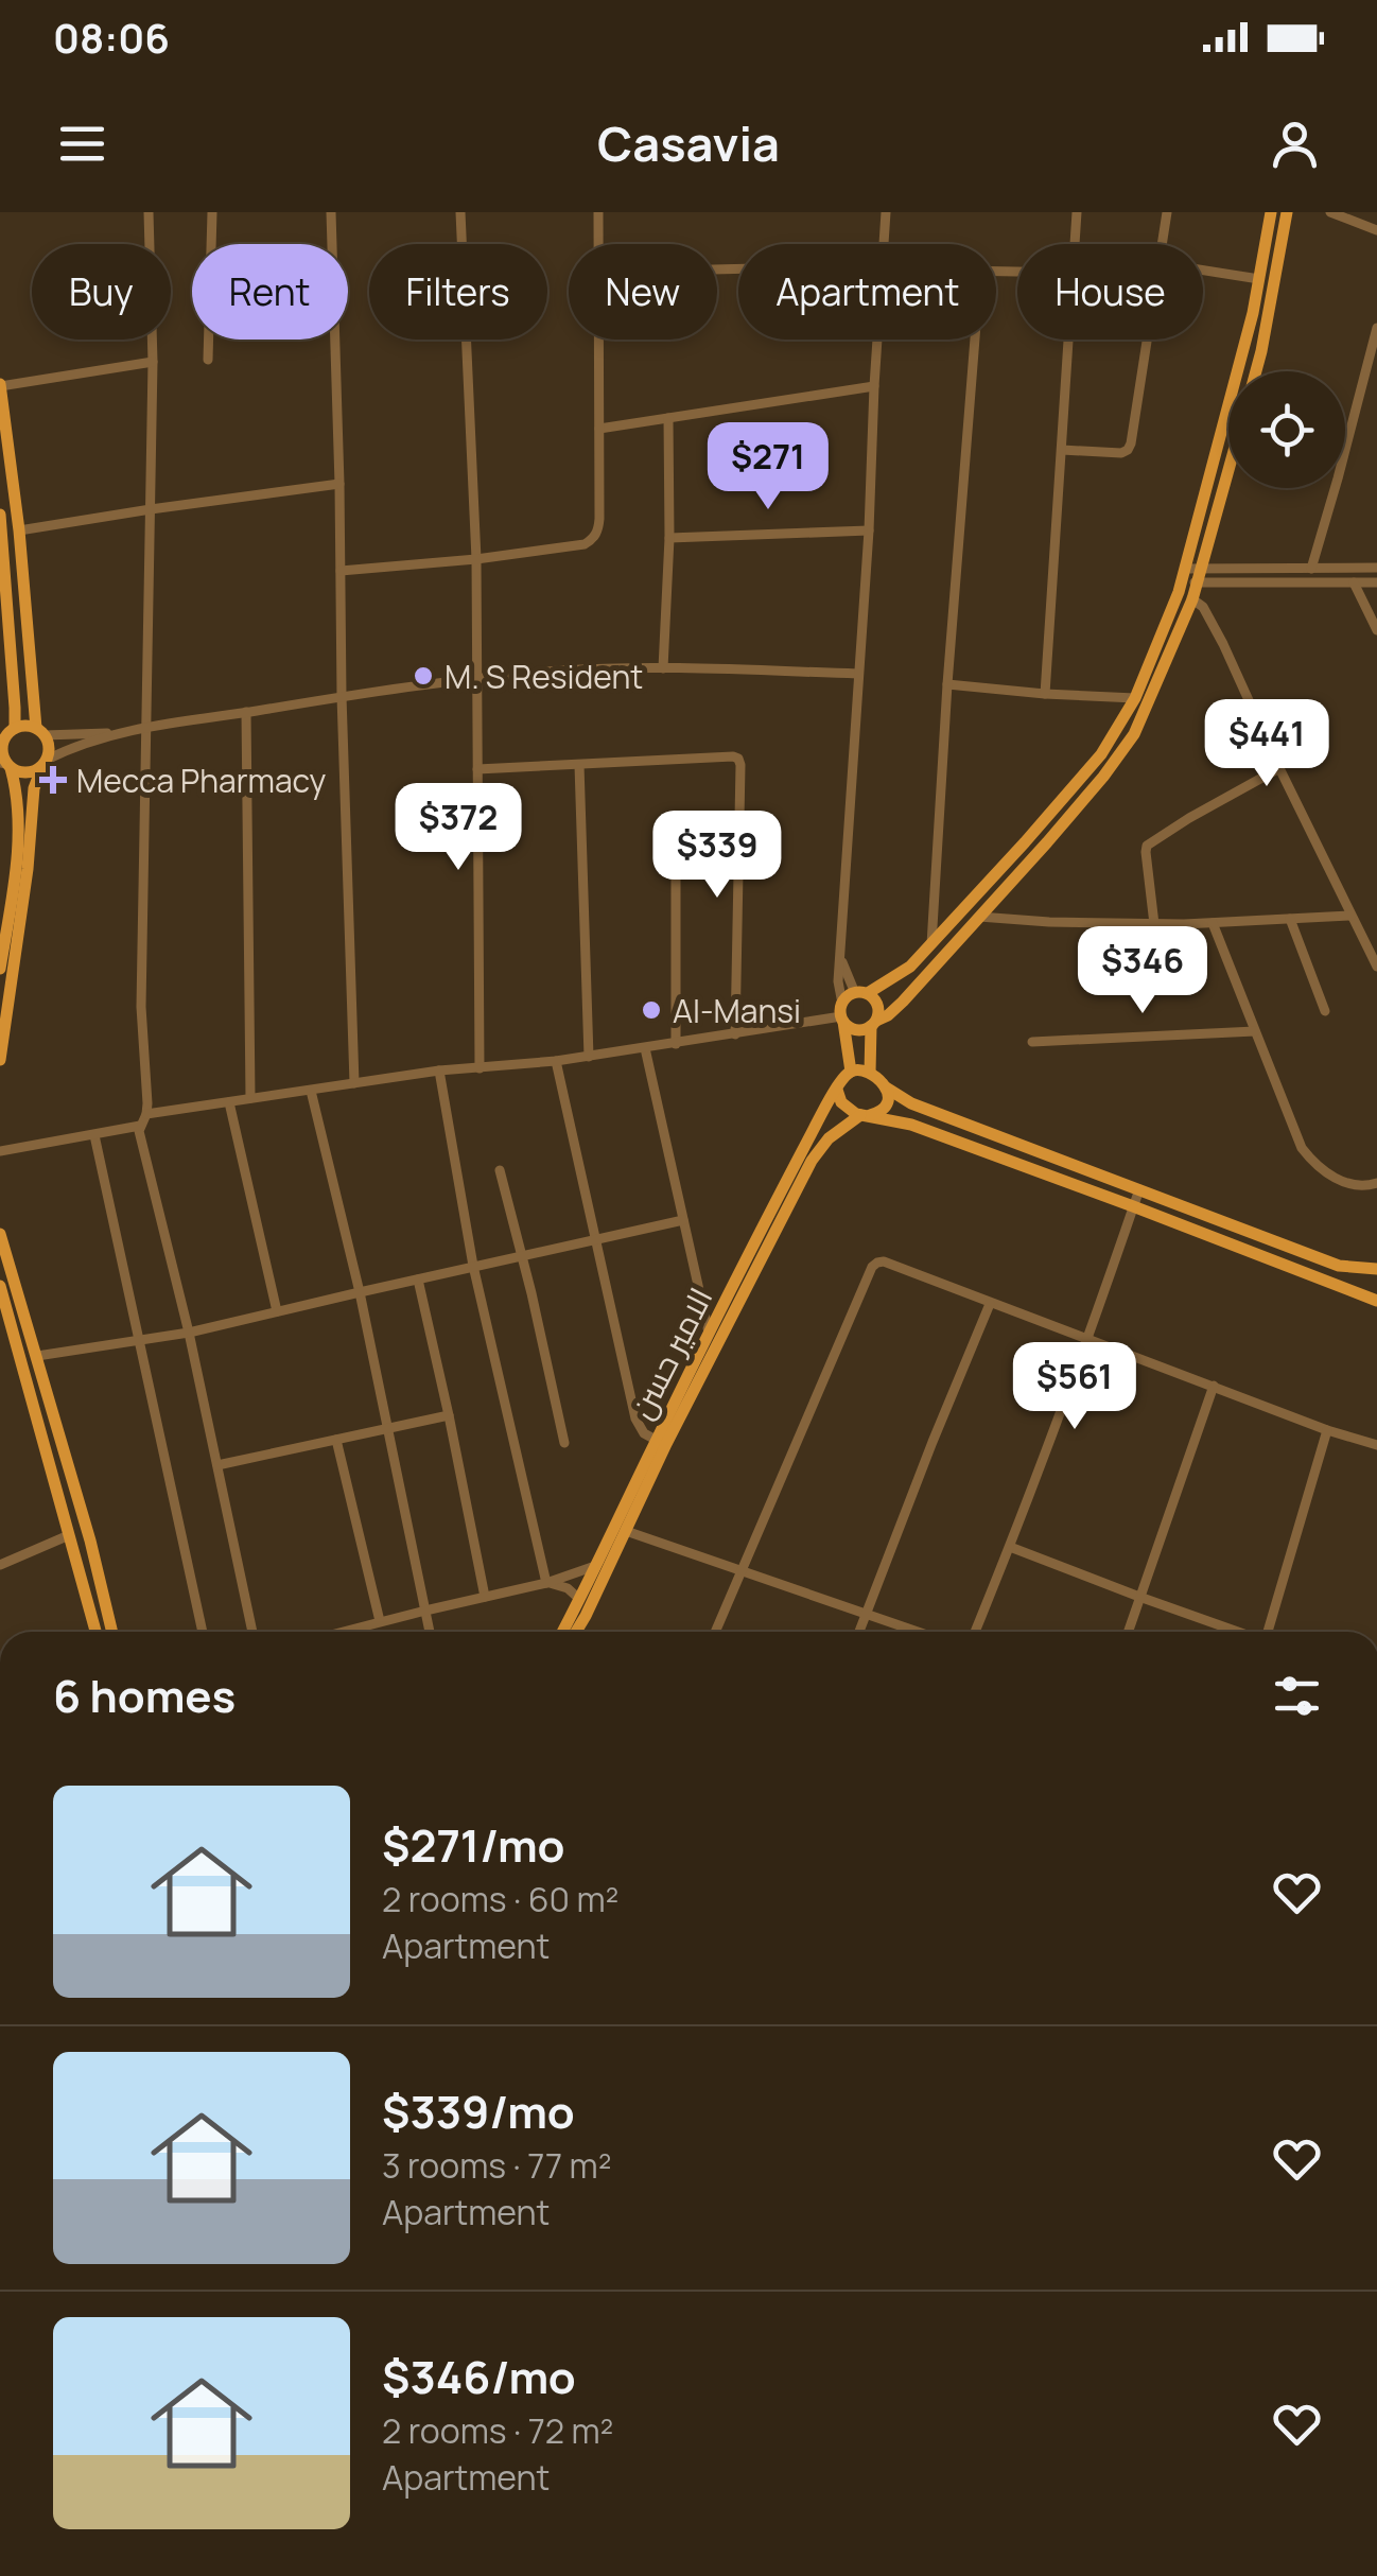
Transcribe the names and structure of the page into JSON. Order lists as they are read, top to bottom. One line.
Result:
{"streets":{"main road":["الامير حسن"]},"places":{"other":["M. S Resident","Al-Mansi"],"health":["Mecca Pharmacy"]},"page":{"status":"08:06","header":"Casavia","chip":["Buy","Rent","Filters","New","Apartment","House"],"price":["$271","$441","$372","$339","$346","$561"],"heading":"6 homes","list":[{"name":"$271/mo","note":"2 rooms · 60 m² · Apartment"},{"name":"$339/mo","note":"3 rooms · 77 m² · Apartment"},{"name":"$346/mo","note":"2 rooms · 72 m² · Apartment"}]}}
